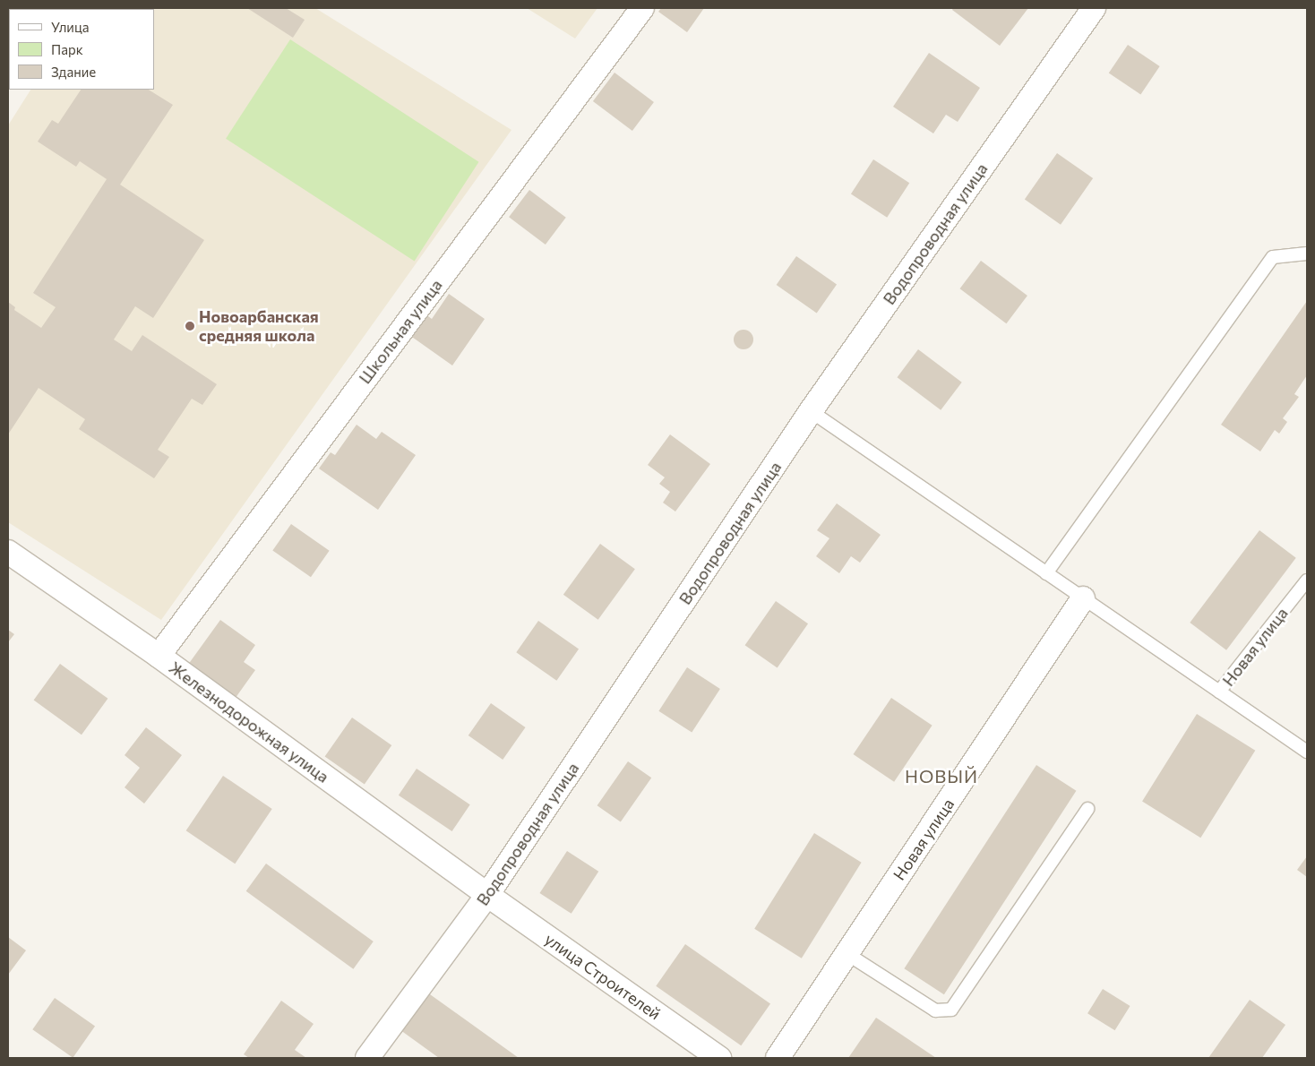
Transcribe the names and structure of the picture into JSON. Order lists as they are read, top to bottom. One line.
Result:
{"streets":{"street":["Водопроводная улица","Школьная улица","Новая улица","Железнодорожная улица","улица Строителей"]},"crossings":[["Водопроводная улица","Железнодорожная улица"],["Водопроводная улица","улица Строителей"],["Школьная улица","Железнодорожная улица"],["Железнодорожная улица","улица Строителей"]],"districts":["НОВЫЙ"],"places":["Новоарбанская средняя школа"],"legend":["Улица","Парк","Здание"]}
